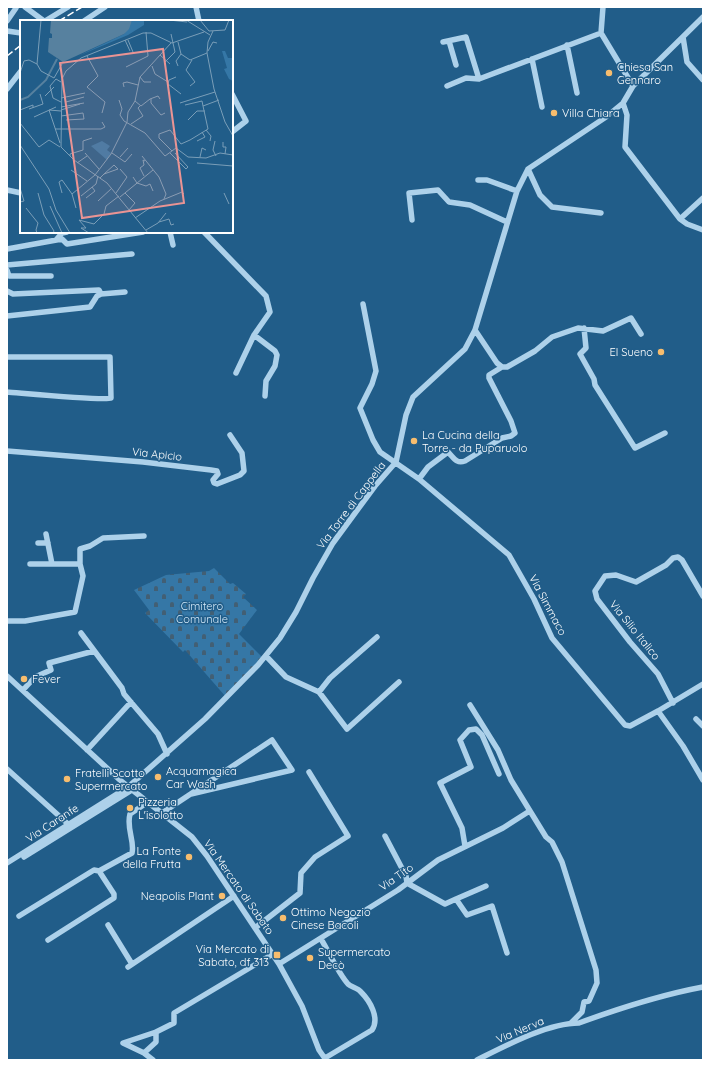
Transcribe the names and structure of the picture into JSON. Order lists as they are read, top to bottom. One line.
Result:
{"streets":{"street":["Via Apicio","Via Torre di Cappella","Via Simmaco","Via Silio Italico","Via Caranfe","Via Tito","Via Mercato di Sabato","Via Nerva"]},"crossings":[["Via Torre di Cappella","Via Simmaco"],["Via Torre di Cappella","Via Caranfe"],["Via Torre di Cappella","Via Mercato di Sabato"],["Via Simmaco","Via Silio Italico"],["Via Caranfe","Via Mercato di Sabato"],["Via Tito","Via Mercato di Sabato"]],"parks":["Cimitero Comunale"],"places":{"other":["Chiesa San Gennaro","Villa Chiara","El Sueno","La Cucina della Torre - da Puparuolo","Fever","Acquamagica Car Wash","Fratelli Scotto Supermercato","Pizzeria L'isolotto","La Fonte della Frutta","Neapolis Plant","Ottimo Negozio Cinese Bacoli","Supermercato Decò"],"transit":["Via Mercato di Sabato, df 313"]}}
